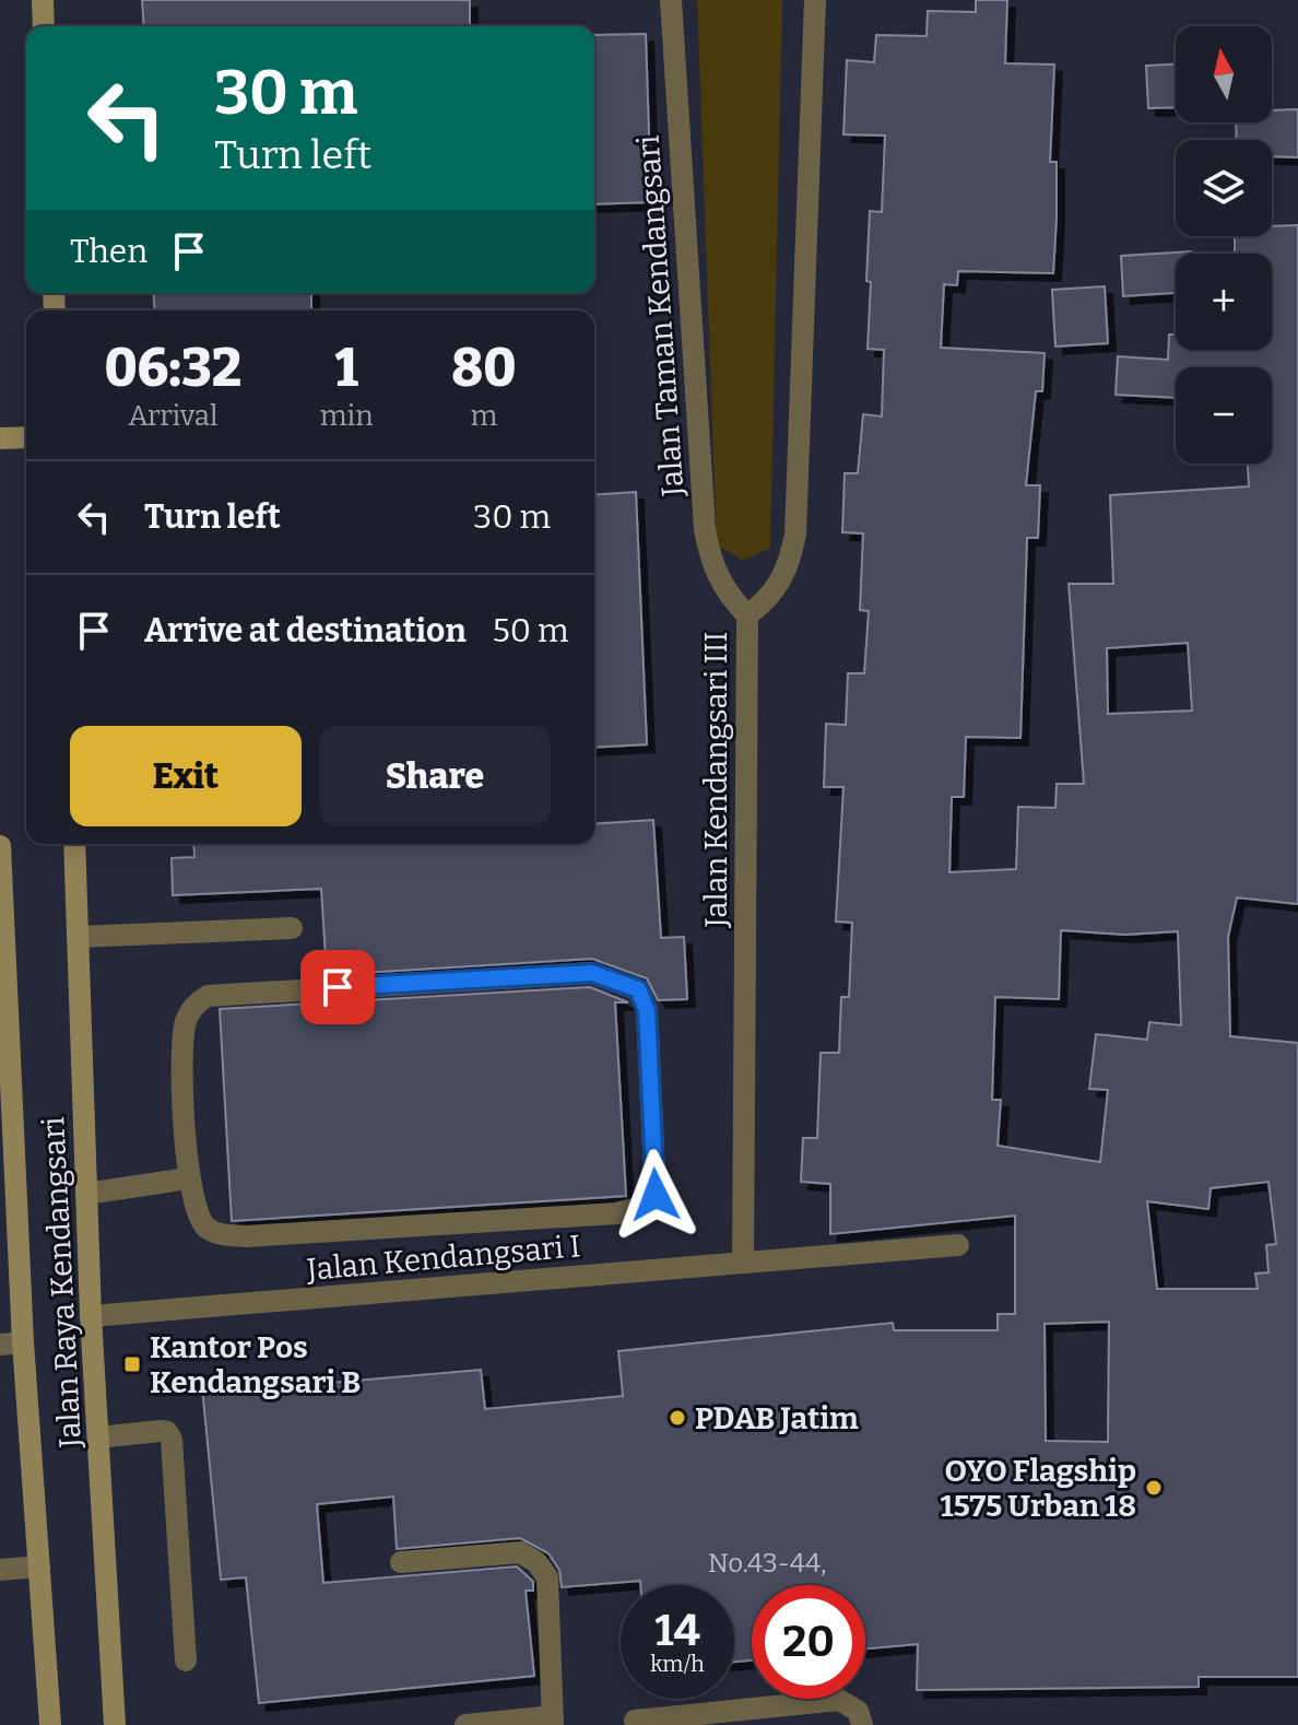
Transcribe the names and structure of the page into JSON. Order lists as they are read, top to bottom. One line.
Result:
{"streets":{"main road":["Jalan Raya Kendangsari"],"street":["Jalan Taman Kendangsari","Jalan Kendangsari III","Jalan Kendangsari I"]},"crossings":[["Jalan Taman Kendangsari","Jalan Kendangsari III"],["Jalan Kendangsari III","Jalan Kendangsari I"],["Jalan Kendangsari I","Jalan Raya Kendangsari"]],"places":{"transit":["Kantor Pos Kendangsari B"],"other":["PDAB Jatim","OYO Flagship 1575 Urban 18"]},"house_numbers":["No.43-44,"],"north":"top","page":{"map_buttons":["+","−"],"turn":["30 m","Turn left"],"then":"Then","eta":["06:32","Arrival","1","min","80","m"],"list":[{"name":"Turn left","value":"30 m"},{"name":"Arrive at destination","value":"50 m"}],"buttons":["Exit","Share"],"speed":"14 km/h","limit":"20"}}
